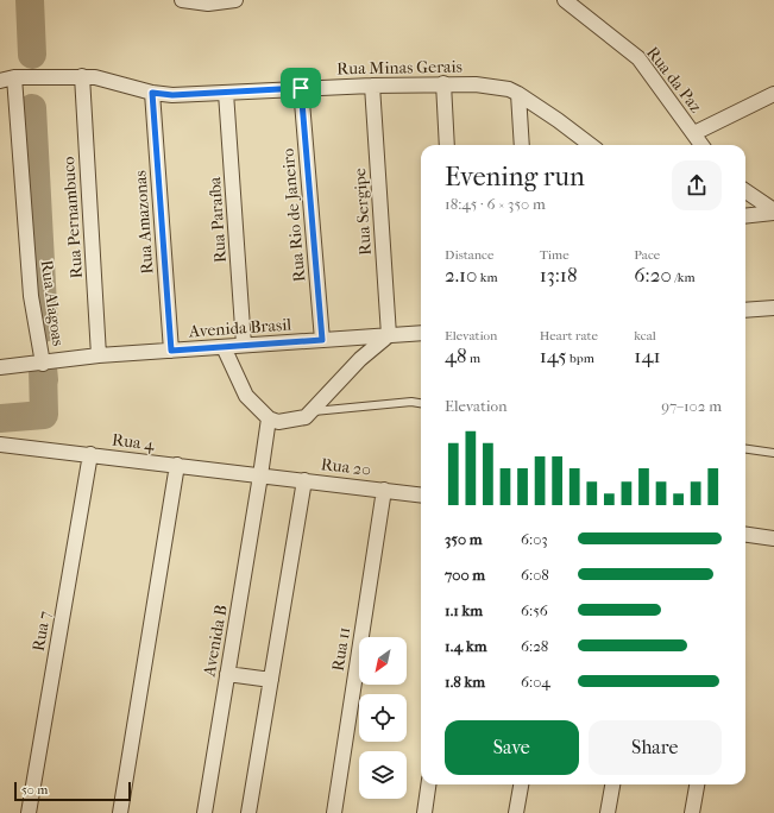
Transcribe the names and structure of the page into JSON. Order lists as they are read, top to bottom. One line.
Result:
{"streets":{"street":["Rua Minas Gerais","Rua da Paz","Rua Sergipe","Rua Rio de Janeiro","Rua Pernambuco","Rua Paraíba","Rua Amazonas","Rua Alagoas","Avenida Brasil","Rua 4","Rua 20","Rua 7","Avenida B","Rua 11"]},"crossings":[["Rua Minas Gerais","Rua Sergipe"],["Rua Minas Gerais","Rua Rio de Janeiro"],["Rua Minas Gerais","Rua Pernambuco"],["Rua Minas Gerais","Rua Paraíba"],["Rua Minas Gerais","Rua Amazonas"],["Rua Minas Gerais","Rua Alagoas"],["Rua Sergipe","Avenida Brasil"],["Rua Rio de Janeiro","Avenida Brasil"],["Rua Pernambuco","Avenida Brasil"],["Rua Paraíba","Avenida Brasil"],["Rua Amazonas","Avenida Brasil"],["Rua Alagoas","Avenida Brasil"],["Rua 4","Rua 20"],["Rua 4","Rua 7"],["Rua 4","Avenida B"],["Rua 20","Avenida B"],["Rua 20","Rua 11"]],"scale_bar":"50 m","north":"bottom left","page":{"heading":["Evening run","18:45 · 6 × 350 m"],"stats":[["Distance","2.10 km"],["Time","13:18"],["Pace","6:20 /km"],["Elevation","48 m"],["Heart rate","145 bpm"],["kcal","141"]],"chart":["Elevation","97–102 m"],"list":[{"name":"350 m","note":"6:03"},{"name":"700 m","note":"6:08"},{"name":"1.1 km","note":"6:56"},{"name":"1.4 km","note":"6:28"},{"name":"1.8 km","note":"6:04"}],"buttons":["Save","Share"],"scale":"50 m"}}
